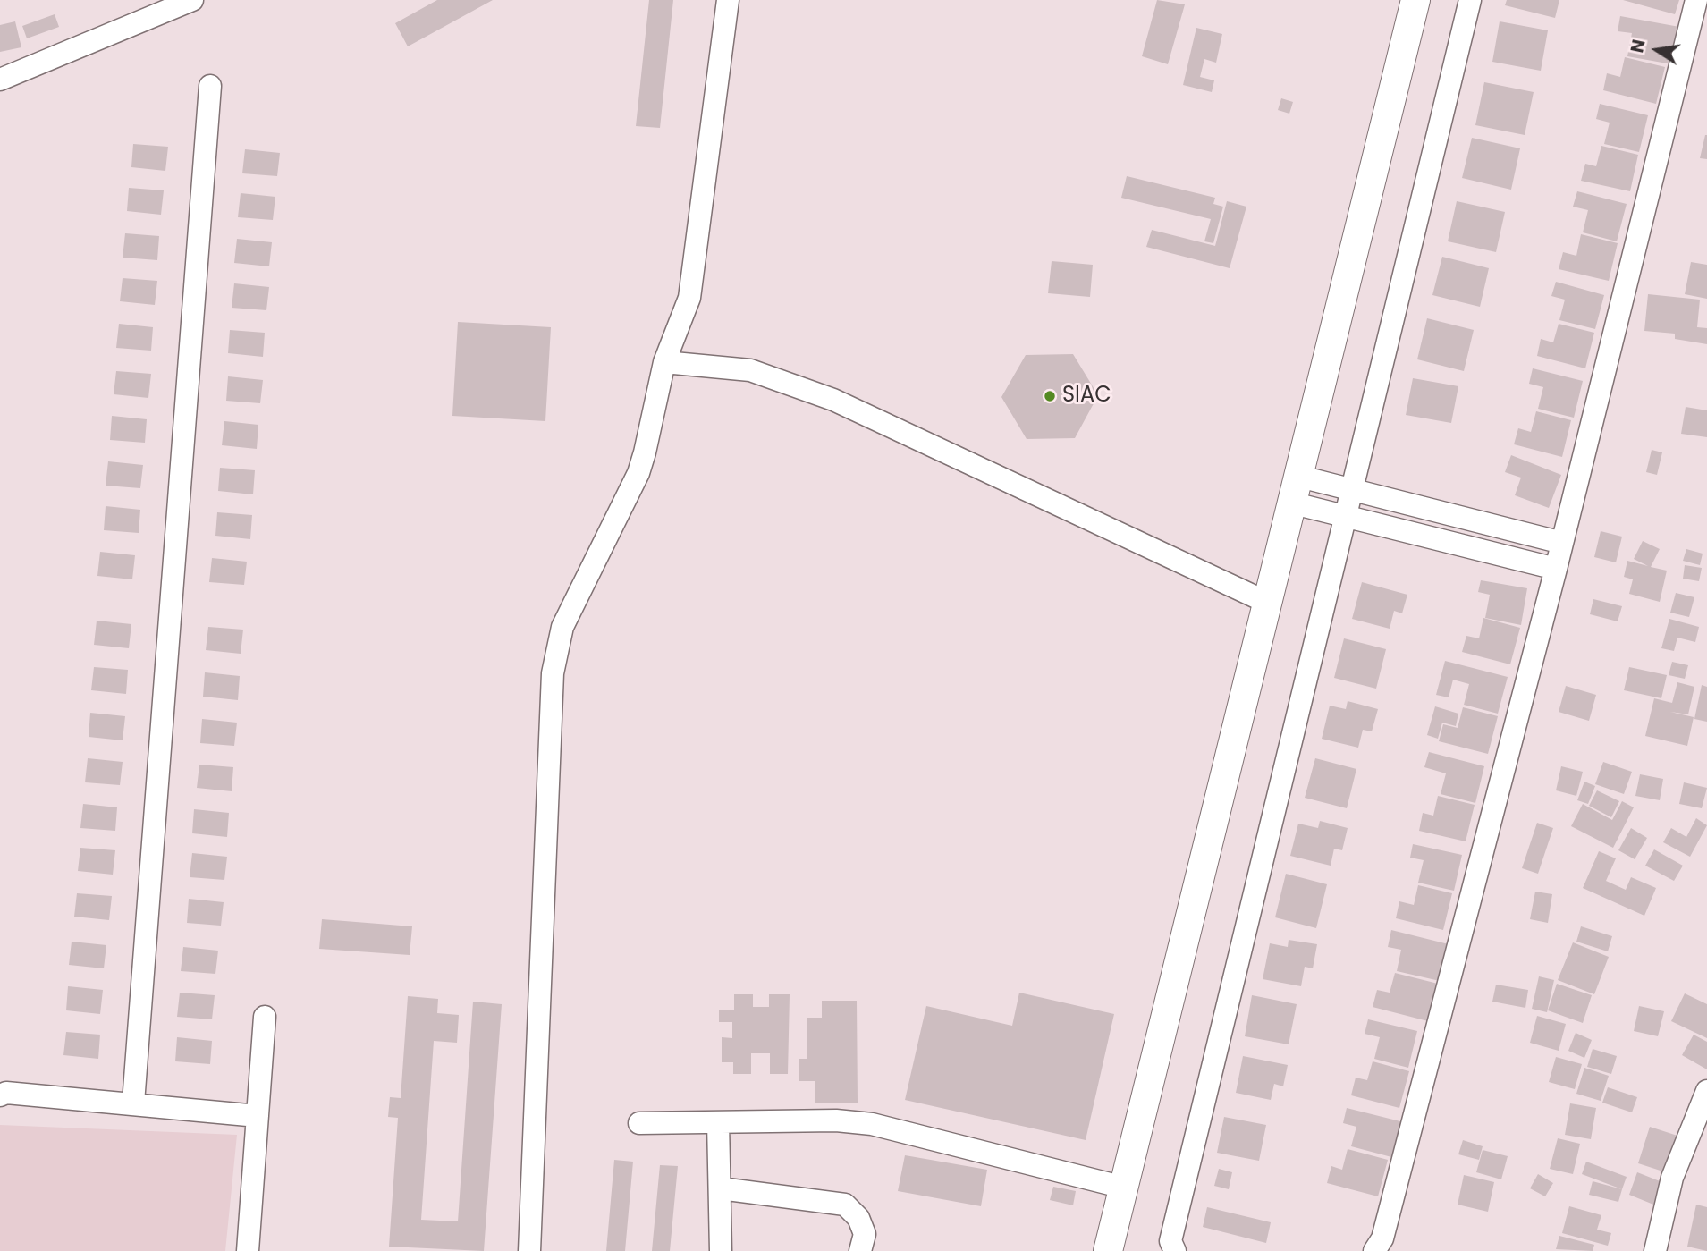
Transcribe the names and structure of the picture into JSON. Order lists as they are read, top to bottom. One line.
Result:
{"places":["SIAC"],"north":"left"}
